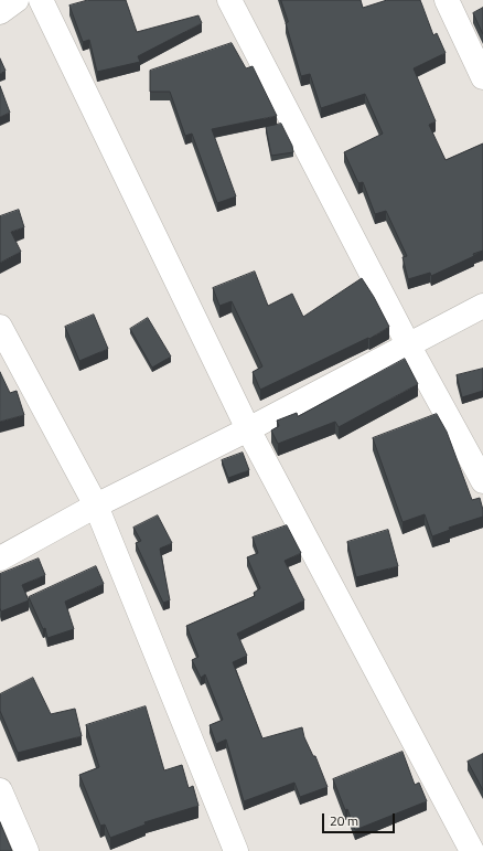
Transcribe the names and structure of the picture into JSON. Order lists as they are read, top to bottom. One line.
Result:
{"scale_bar":"20 m"}
